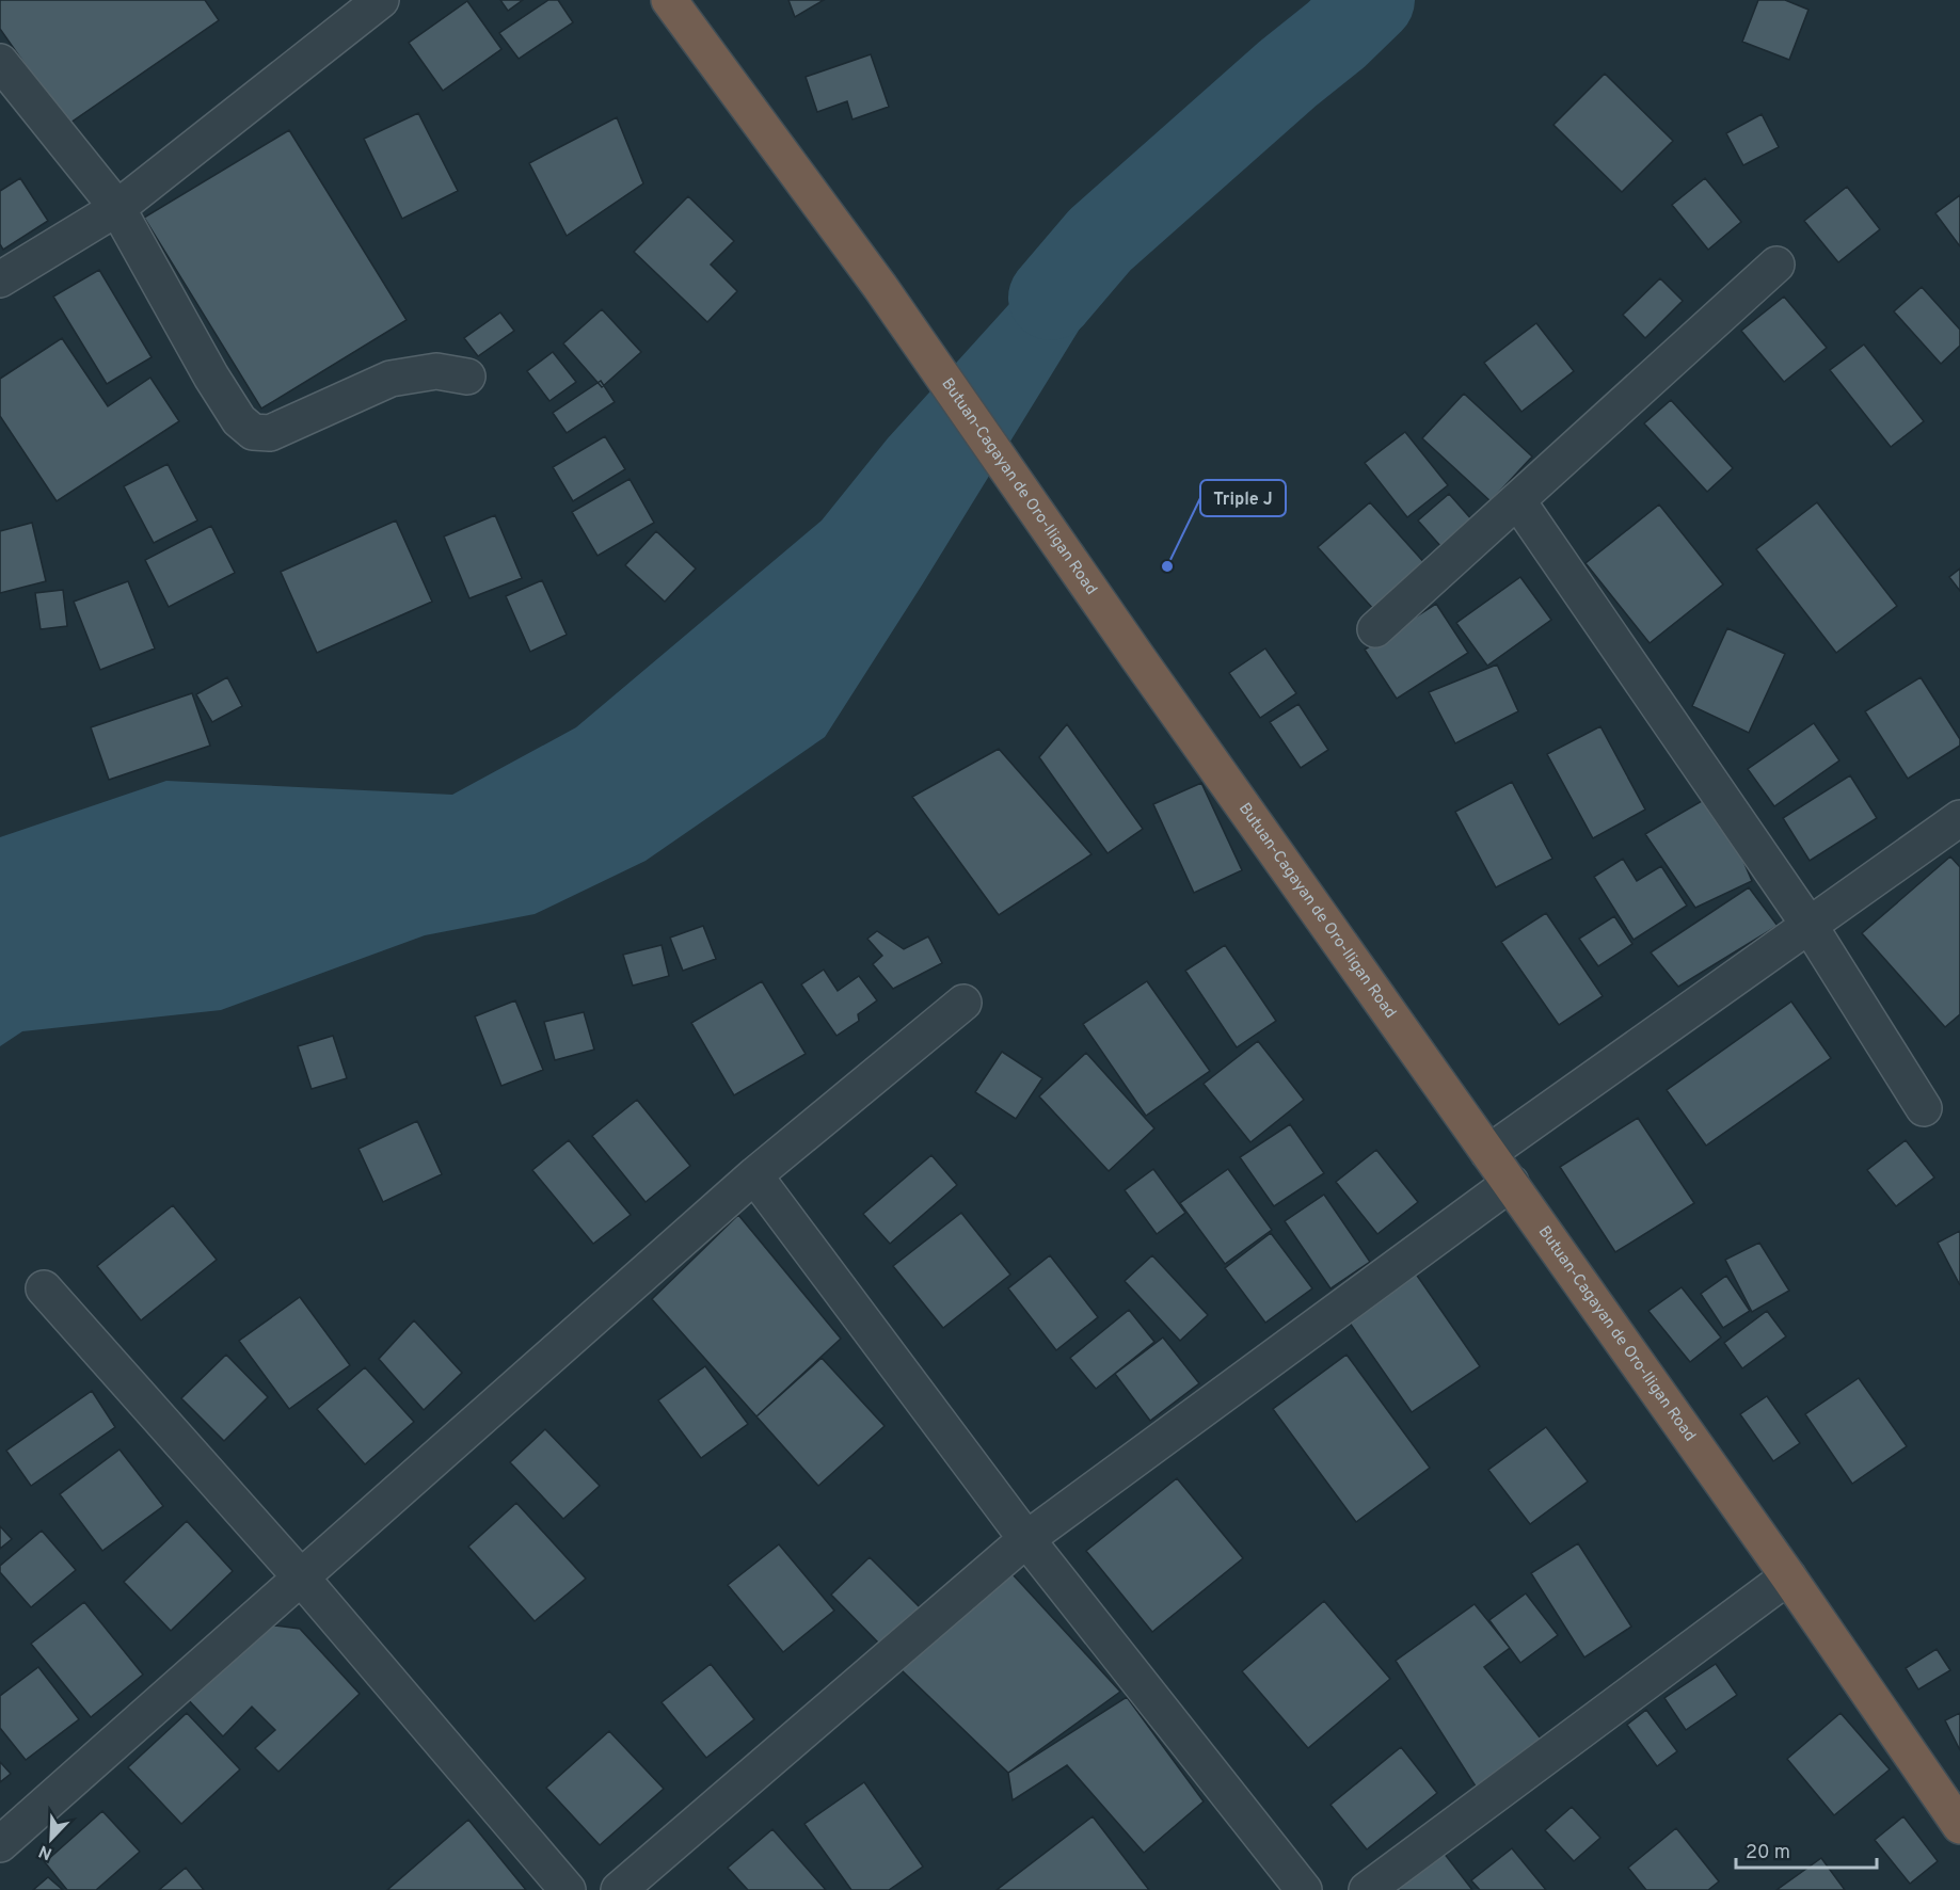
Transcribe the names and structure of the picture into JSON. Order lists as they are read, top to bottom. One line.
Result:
{"streets":{"highway":["Butuan-Cagayan de Oro-Iligan Road"]},"places":["Triple J"],"scale_bar":"20 m","north":"bottom left"}
